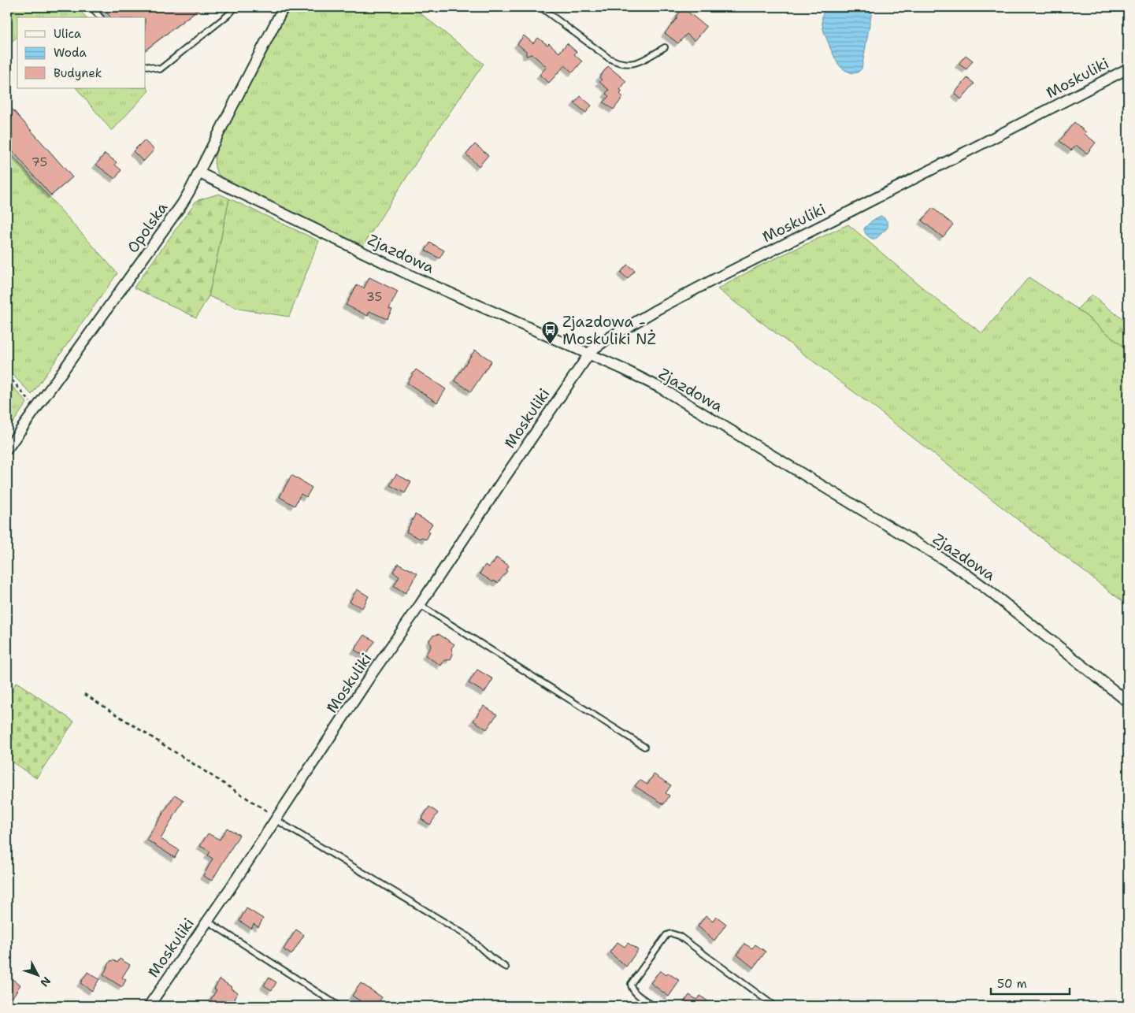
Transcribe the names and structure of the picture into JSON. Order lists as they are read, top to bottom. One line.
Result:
{"streets":{"street":["Moskuliki","Opolska","Zjazdowa"]},"crossings":[["Moskuliki","Zjazdowa"],["Opolska","Zjazdowa"]],"places":{"bus stop":["Zjazdowa - Moskuliki NŻ"]},"house_numbers":["75","35"],"legend":["Ulica","Woda","Budynek"],"scale_bar":"50 m","north":"bottom right"}
